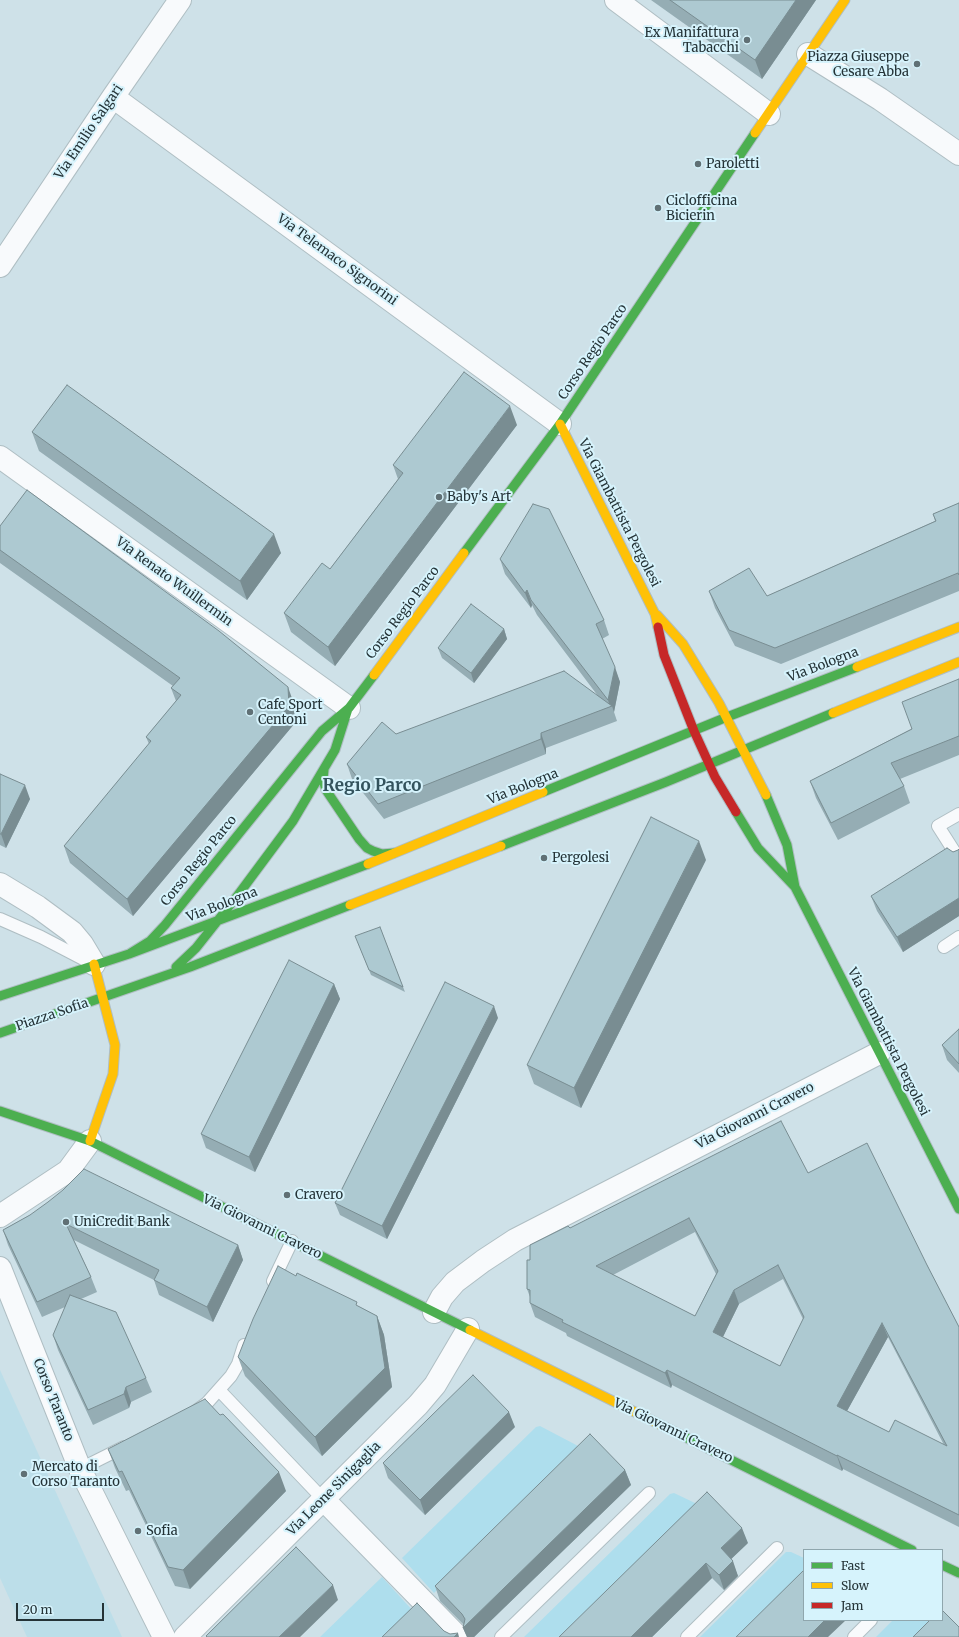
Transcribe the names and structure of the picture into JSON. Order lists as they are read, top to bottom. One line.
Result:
{"streets":{"street":["Via Emilio Salgari","Via Telemaco Signorini","Corso Regio Parco","Via Giambattista Pergolesi","Via Renato Wuillermin","Via Bologna","Piazza Sofia","Via Giovanni Cravero","Corso Taranto","Via Leone Sinigaglia"]},"crossings":[["Via Emilio Salgari","Via Telemaco Signorini"],["Via Telemaco Signorini","Corso Regio Parco"],["Via Telemaco Signorini","Via Giambattista Pergolesi"],["Corso Regio Parco","Via Giambattista Pergolesi"],["Corso Regio Parco","Via Renato Wuillermin"],["Corso Regio Parco","Via Bologna"],["Via Giambattista Pergolesi","Via Bologna"],["Via Giambattista Pergolesi","Via Giovanni Cravero"],["Via Bologna","Piazza Sofia"],["Piazza Sofia","Via Giovanni Cravero"],["Via Giovanni Cravero","Via Leone Sinigaglia"]],"districts":["Regio Parco"],"places":["Ex Manifattura Tabacchi","Piazza Giuseppe Cesare Abba","Paroletti","Ciclofficina Bicierin","Baby's Art","Cafe Sport Centoni","Pergolesi","Cravero","UniCredit Bank","Mercato di Corso Taranto","Sofia"],"legend":["Fast","Slow","Jam"],"scale_bar":"20 m"}
